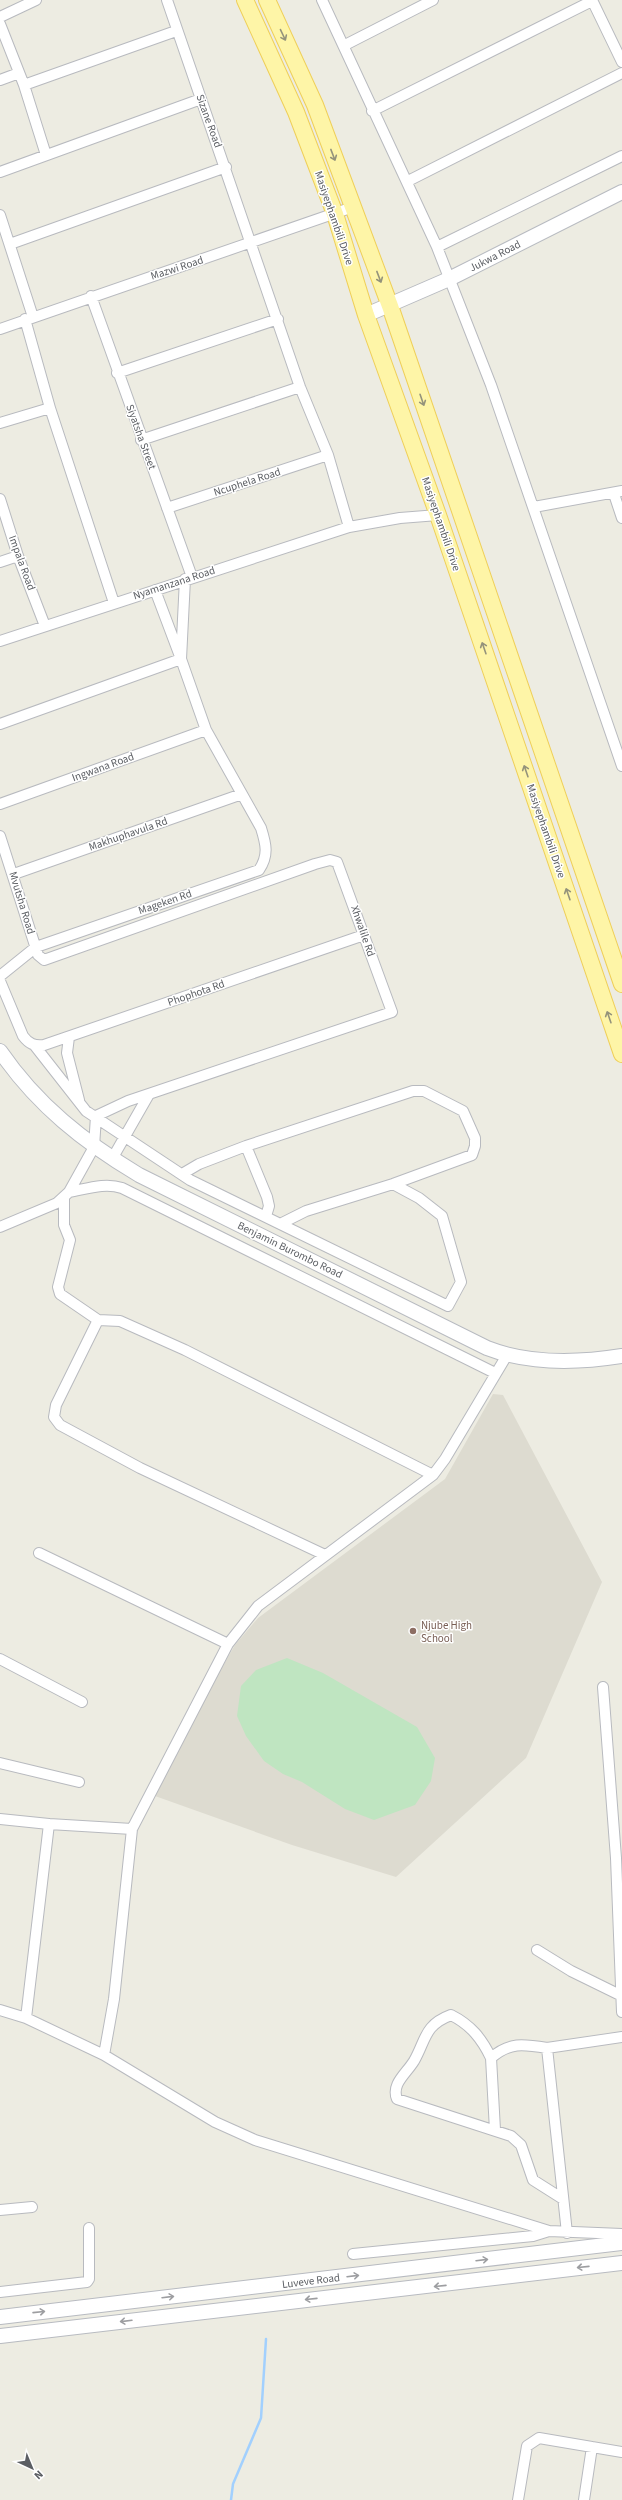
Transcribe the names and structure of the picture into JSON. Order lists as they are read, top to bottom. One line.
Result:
{"streets":{"main road":["Masiyephambili Drive"],"street":["Sizane Road","Jukwa Road","Mazwi Road","Siyatsha Street","Ncuphela Road","Impala Road","Nyamanzana Road","Ingwana Road","Makhuphavula Rd","Mageken Rd","Mvutsha Road","Xhwalile Rd","Phophota Rd","Benjamin Burombo Road","Luveve Road"]},"crossings":[["Sizane Road","Mazwi Road"],["Sizane Road","Ncuphela Road"],["Sizane Road","Nyamanzana Road"],["Masiyephambili Drive","Jukwa Road"],["Masiyephambili Drive","Mazwi Road"],["Masiyephambili Drive","Nyamanzana Road"],["Mazwi Road","Siyatsha Street"],["Siyatsha Street","Ncuphela Road"],["Siyatsha Street","Nyamanzana Road"],["Impala Road","Nyamanzana Road"],["Makhuphavula Rd","Mageken Rd"],["Makhuphavula Rd","Mvutsha Road"],["Mageken Rd","Mvutsha Road"],["Mageken Rd","Xhwalile Rd"],["Mvutsha Road","Xhwalile Rd"],["Xhwalile Rd","Phophota Rd"]],"places":["Njube High School"],"north":"bottom right"}
